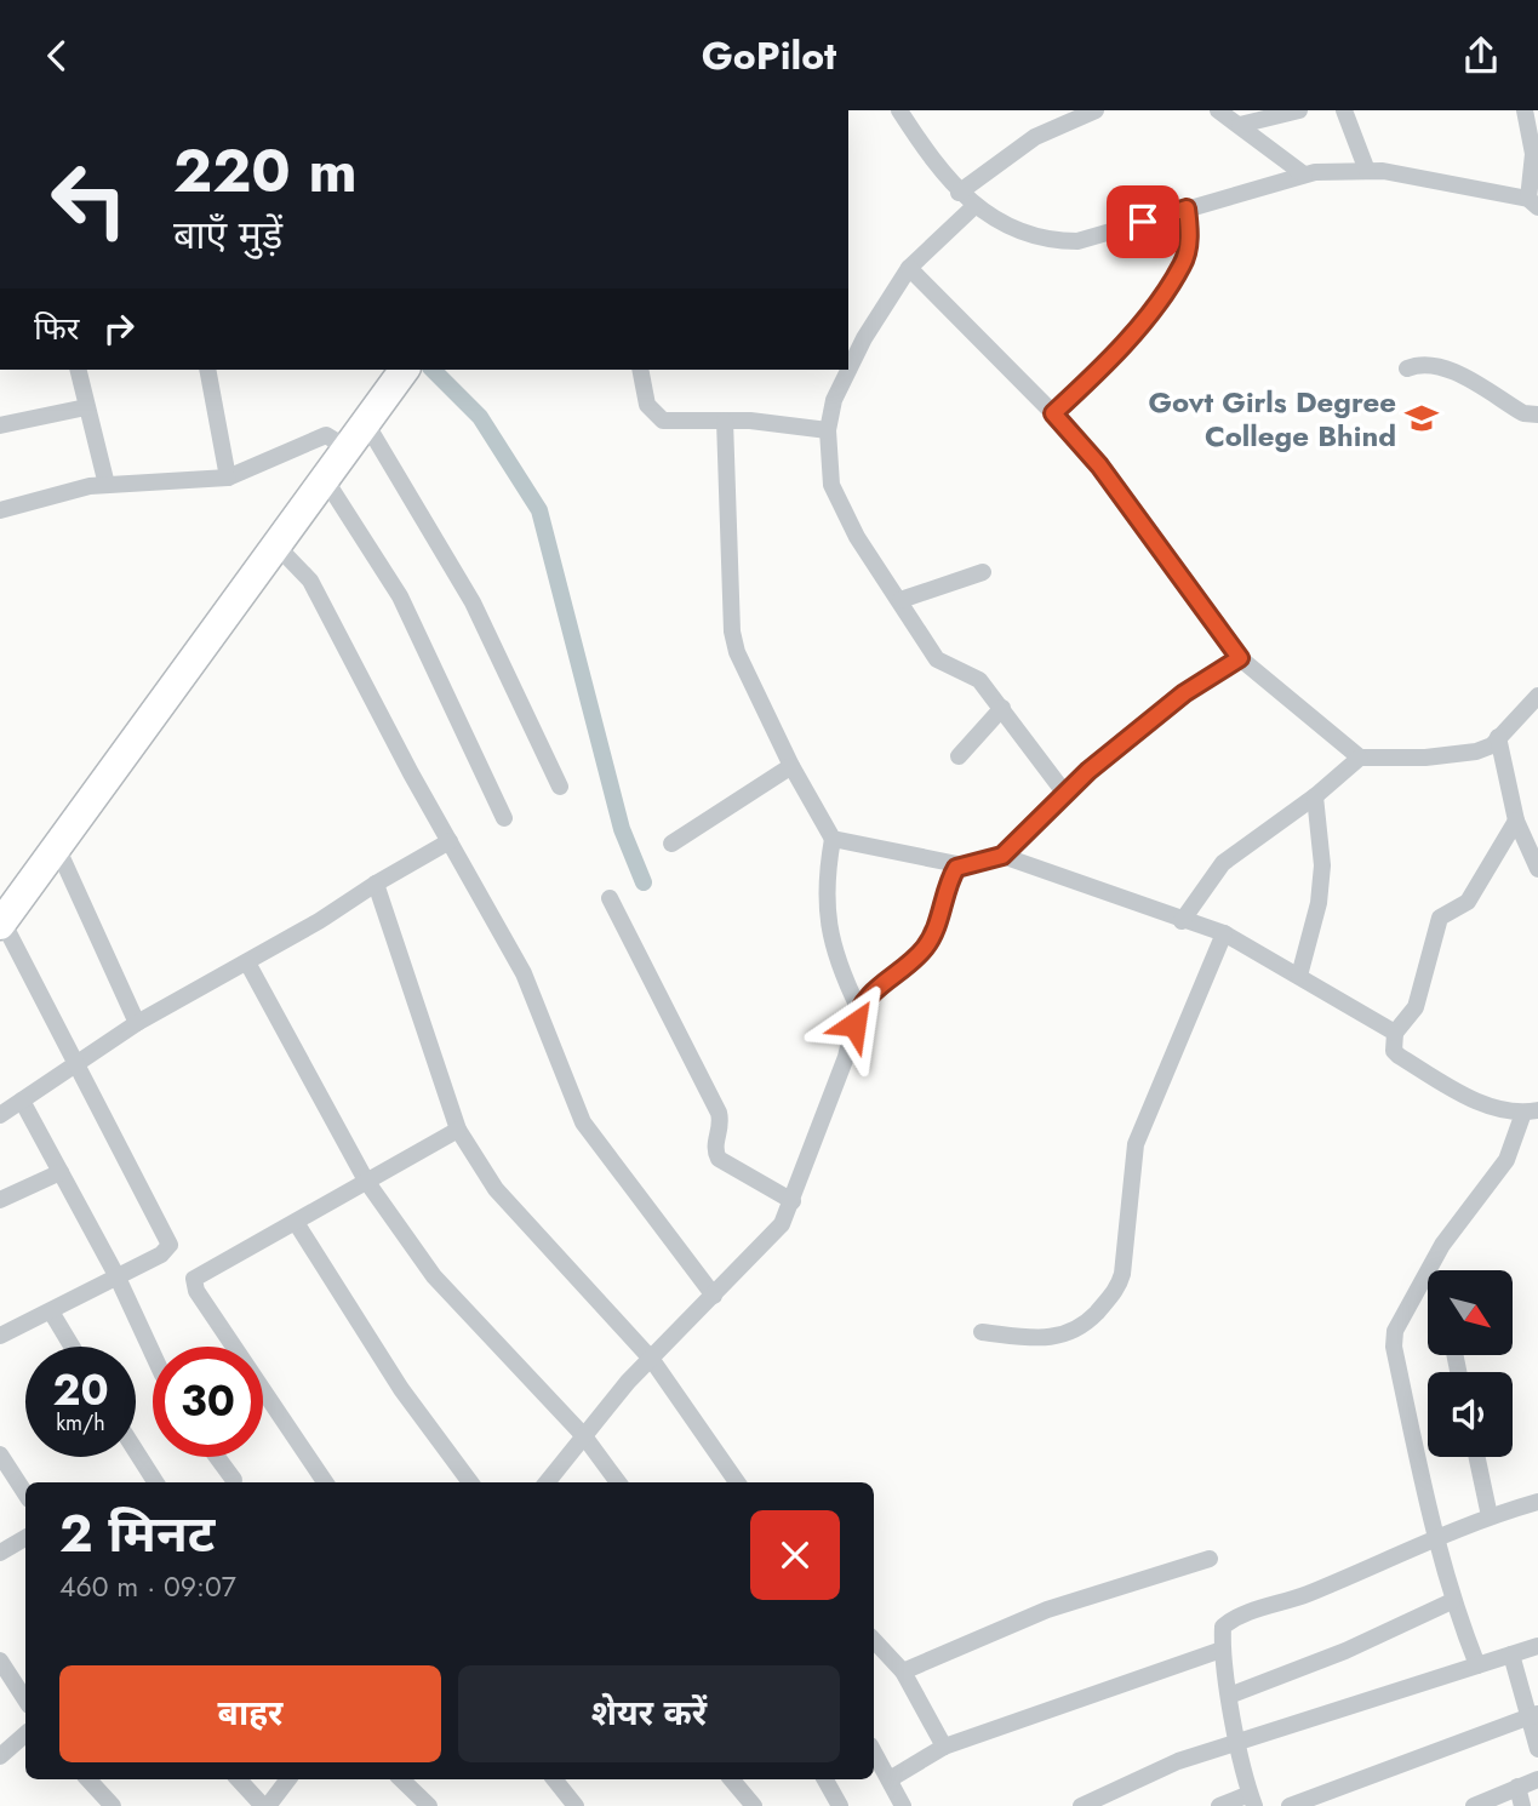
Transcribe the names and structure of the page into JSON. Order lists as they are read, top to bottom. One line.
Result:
{"places":{"school or university":["Govt Girls Degree College Bhind"]},"north":"bottom right","page":{"header":"GoPilot","turn":["220 m","बाएँ मुड़ें"],"then":"फिर","speed":"20 km/h","limit":"30","heading":["2 मिनट","460 m · 09:07"],"buttons":["बाहर","शेयर करें"]}}
